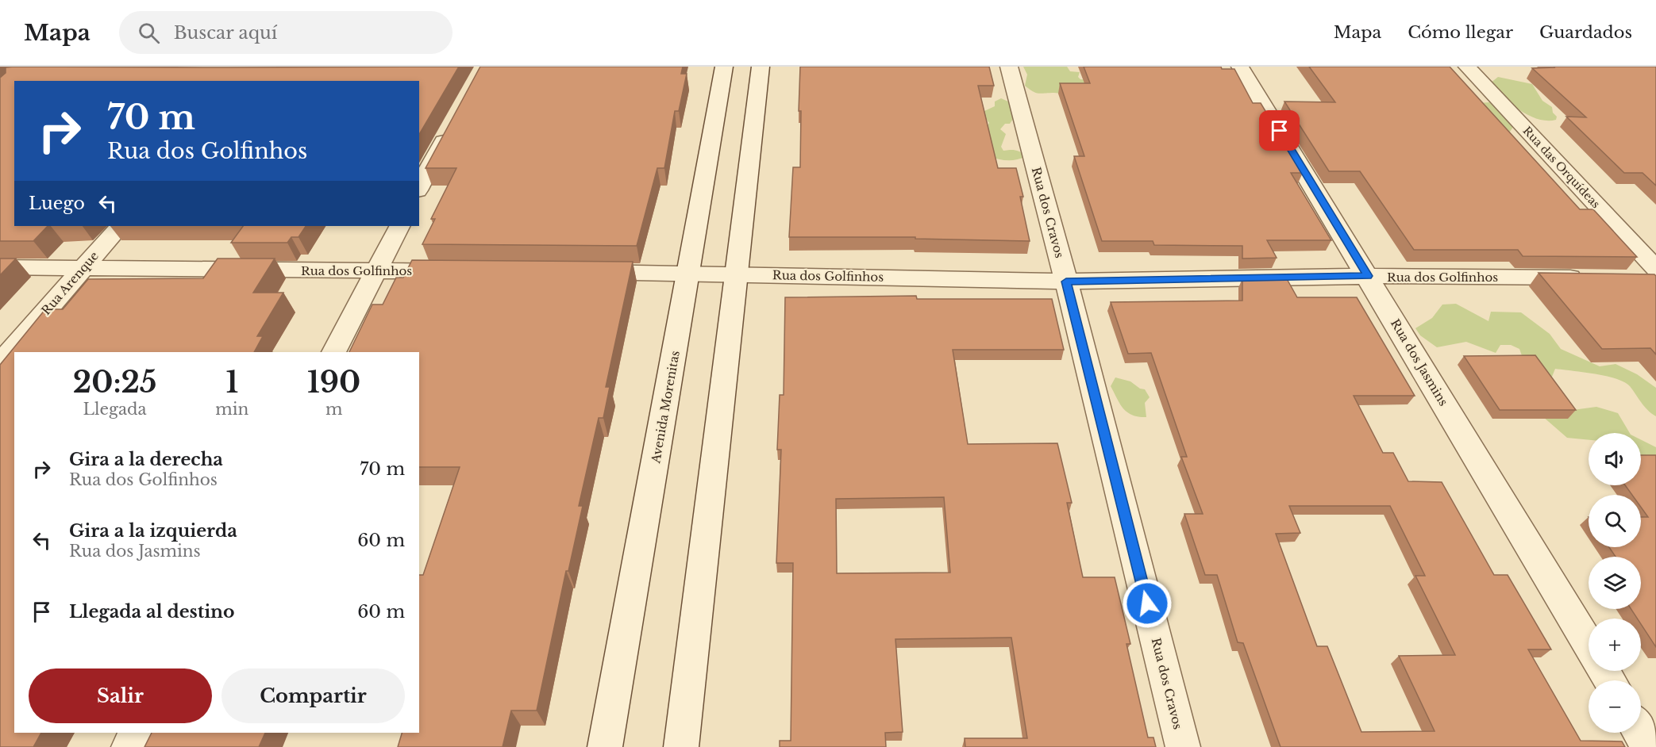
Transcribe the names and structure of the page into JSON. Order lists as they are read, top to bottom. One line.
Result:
{"streets":{"street":["Rua das Orquídeas","Rua dos Cravos","Rua dos Golfinhos","Rua Arenque","Rua dos Jasmins","Avenida Morenitas"]},"crossings":[["Rua dos Cravos","Rua dos Golfinhos"],["Rua dos Golfinhos","Rua Arenque"],["Rua dos Golfinhos","Rua dos Jasmins"],["Rua dos Golfinhos","Avenida Morenitas"]],"page":{"header":"Mapa","search":"Buscar aquí","nav":["Mapa","Cómo llegar","Guardados"],"turn":["70 m","Rua dos Golfinhos"],"then":"Luego","eta":["20:25","Llegada","1","min","190","m"],"map_buttons":["+","−"],"list":[{"name":"Gira a la derecha","note":"Rua dos Golfinhos","value":"70 m"},{"name":"Gira a la izquierda","note":"Rua dos Jasmins","value":"60 m"},{"name":"Llegada al destino","value":"60 m"}],"buttons":["Salir","Compartir"]}}
